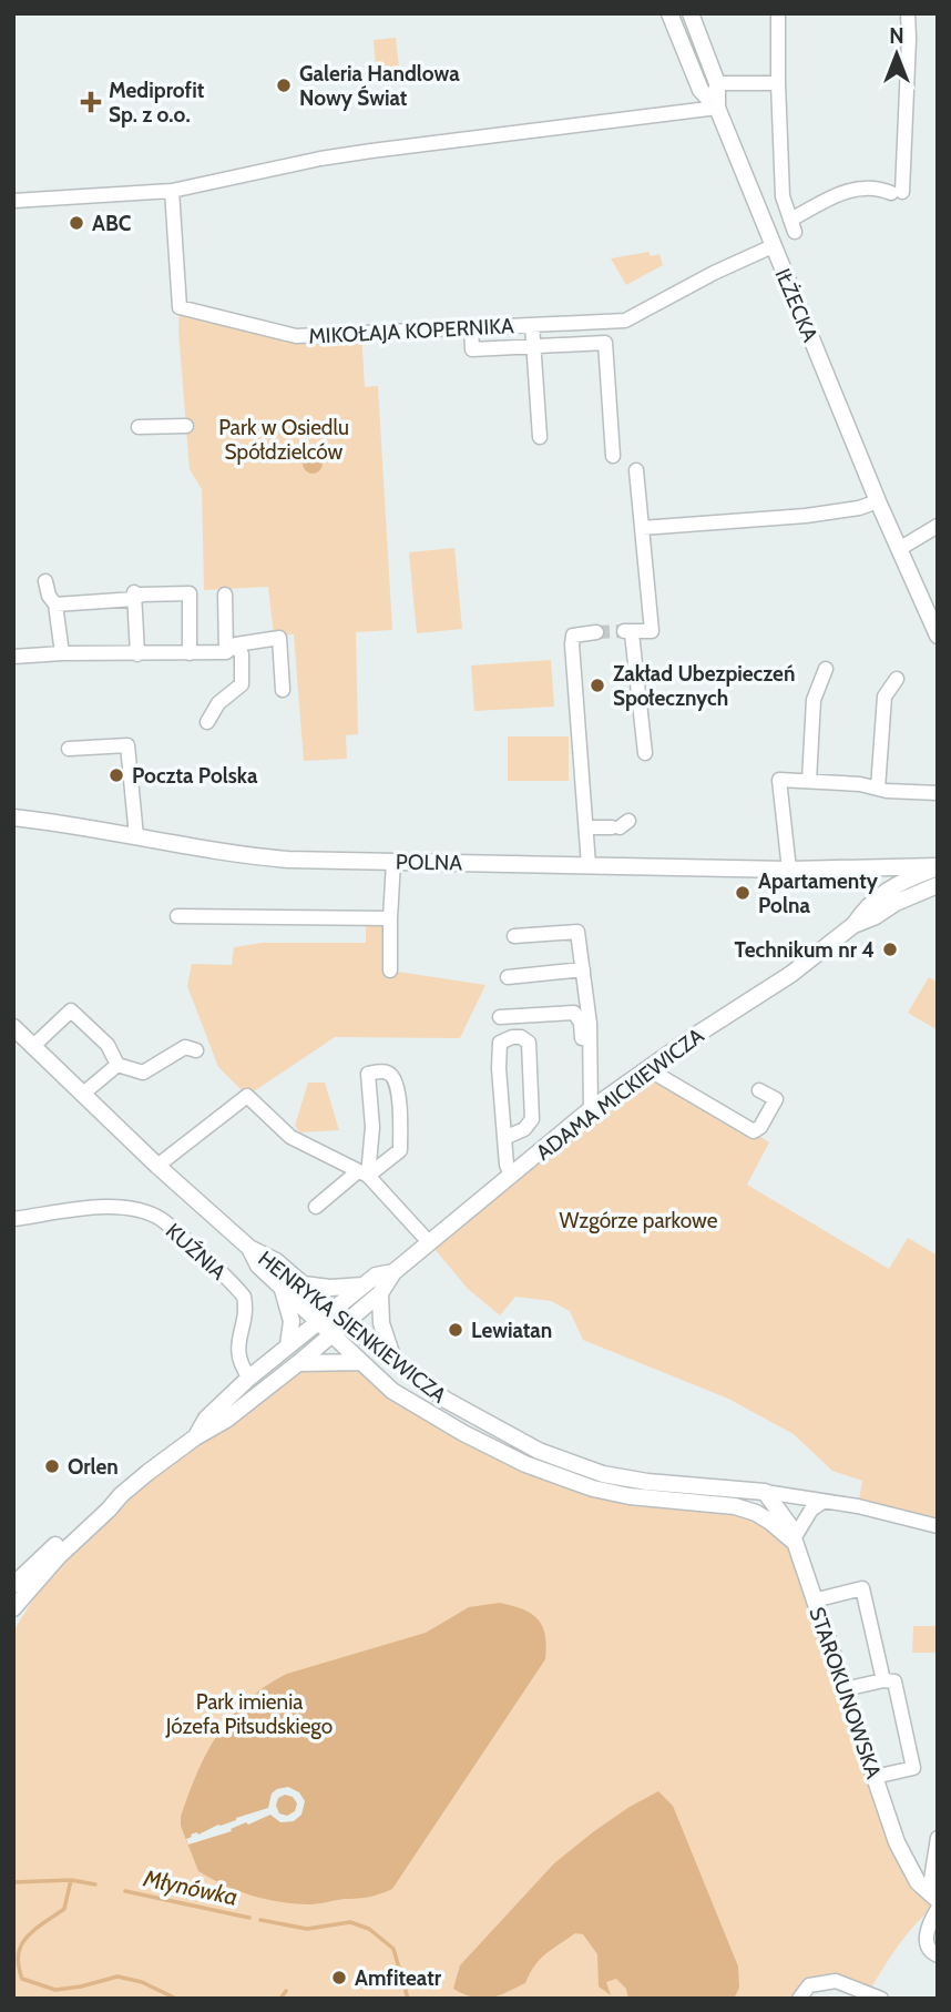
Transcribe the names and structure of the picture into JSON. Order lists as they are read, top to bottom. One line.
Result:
{"streets":{"street":["IŁŻECKA","MIKOŁAJA KOPERNIKA","POLNA","ADAMA MICKIEWICZA","KUŹNIA","HENRYKA SIENKIEWICZA","STAROKUNOWSKA"]},"crossings":[["IŁŻECKA","MIKOŁAJA KOPERNIKA"],["POLNA","ADAMA MICKIEWICZA"],["ADAMA MICKIEWICZA","KUŹNIA"],["ADAMA MICKIEWICZA","HENRYKA SIENKIEWICZA"]],"water":["Młynówka"],"parks":["Park w Osiedlu Spółdzielców","Wzgórze parkowe","Park imienia Józefa Piłsudskiego"],"places":{"other":["Galeria Handlowa Nowy Świat","ABC","Zakład Ubezpieczeń Społecznych","Poczta Polska","Apartamenty Polna","Technikum nr 4","Lewiatan","Orlen","Amfiteatr"],"health":["Mediprofit Sp. z o.o."]},"north":"top"}
